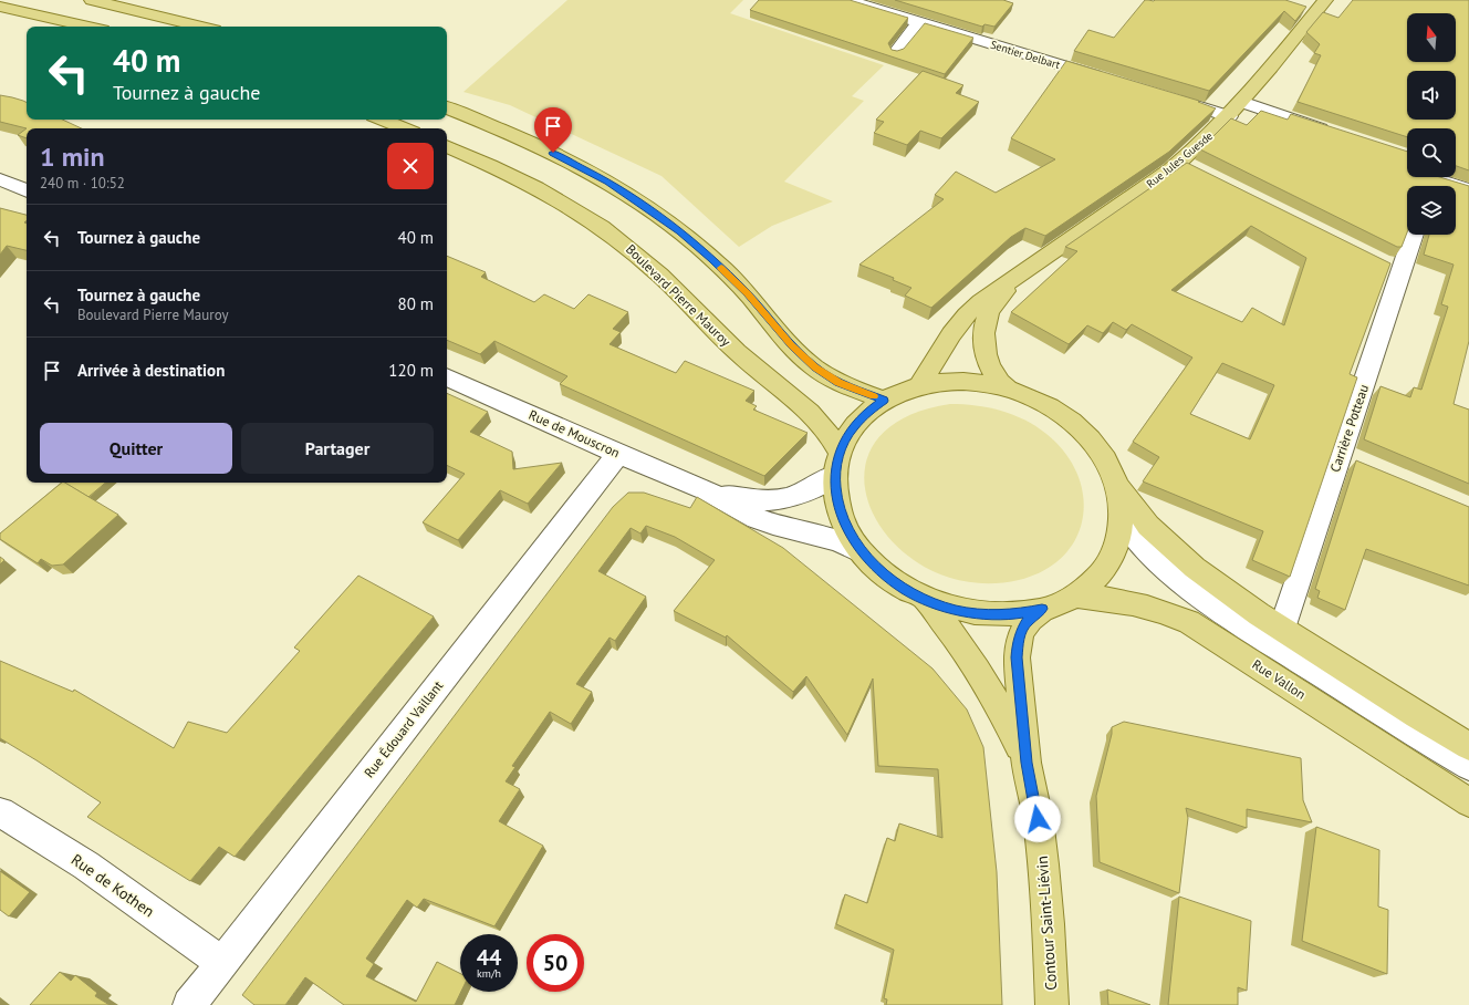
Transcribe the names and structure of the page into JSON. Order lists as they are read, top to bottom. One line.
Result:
{"streets":{"main road":["Rue Jules Guesde","Boulevard Pierre Mauroy","Rue Vallon","Contour Saint-Liévin"],"street":["Sentier Delbart","Carrière Potteau","Rue de Mouscron","Rue Édouard Vaillant","Rue de Kothen"]},"crossings":[["Boulevard Pierre Mauroy","Rue de Mouscron"],["Rue de Mouscron","Rue Édouard Vaillant"],["Rue Édouard Vaillant","Rue de Kothen"]],"north":"top","page":{"turn":["40 m","Tournez à gauche"],"heading":["1 min","240 m · 10:52"],"list":[{"name":"Tournez à gauche","value":"40 m"},{"name":"Tournez à gauche","note":"Boulevard Pierre Mauroy","value":"80 m"},{"name":"Arrivée à destination","value":"120 m"}],"buttons":["Quitter","Partager"],"speed":"44 km/h","limit":"50"}}
